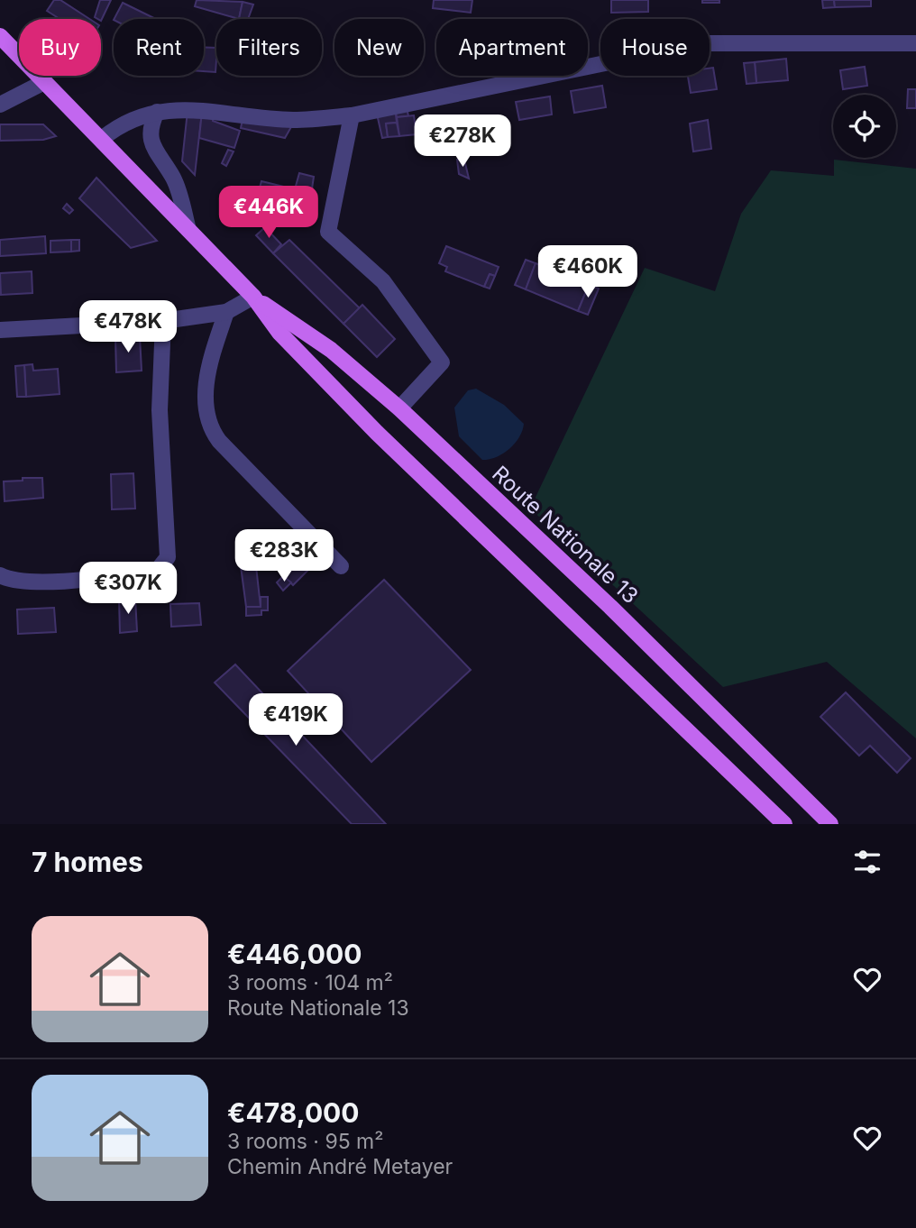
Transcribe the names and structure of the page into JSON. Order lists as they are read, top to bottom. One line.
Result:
{"streets":{"main road":["Route Nationale 13"]},"page":{"chip":["Buy","Rent","Filters","New","Apartment","House"],"price":["€278K","€446K","€460K","€478K","€283K","€307K","€419K"],"heading":"7 homes","list":[{"name":"€446,000","note":"3 rooms · 104 m² · Route Nationale 13"},{"name":"€478,000","note":"3 rooms · 95 m² · Chemin André Metayer"}]}}
